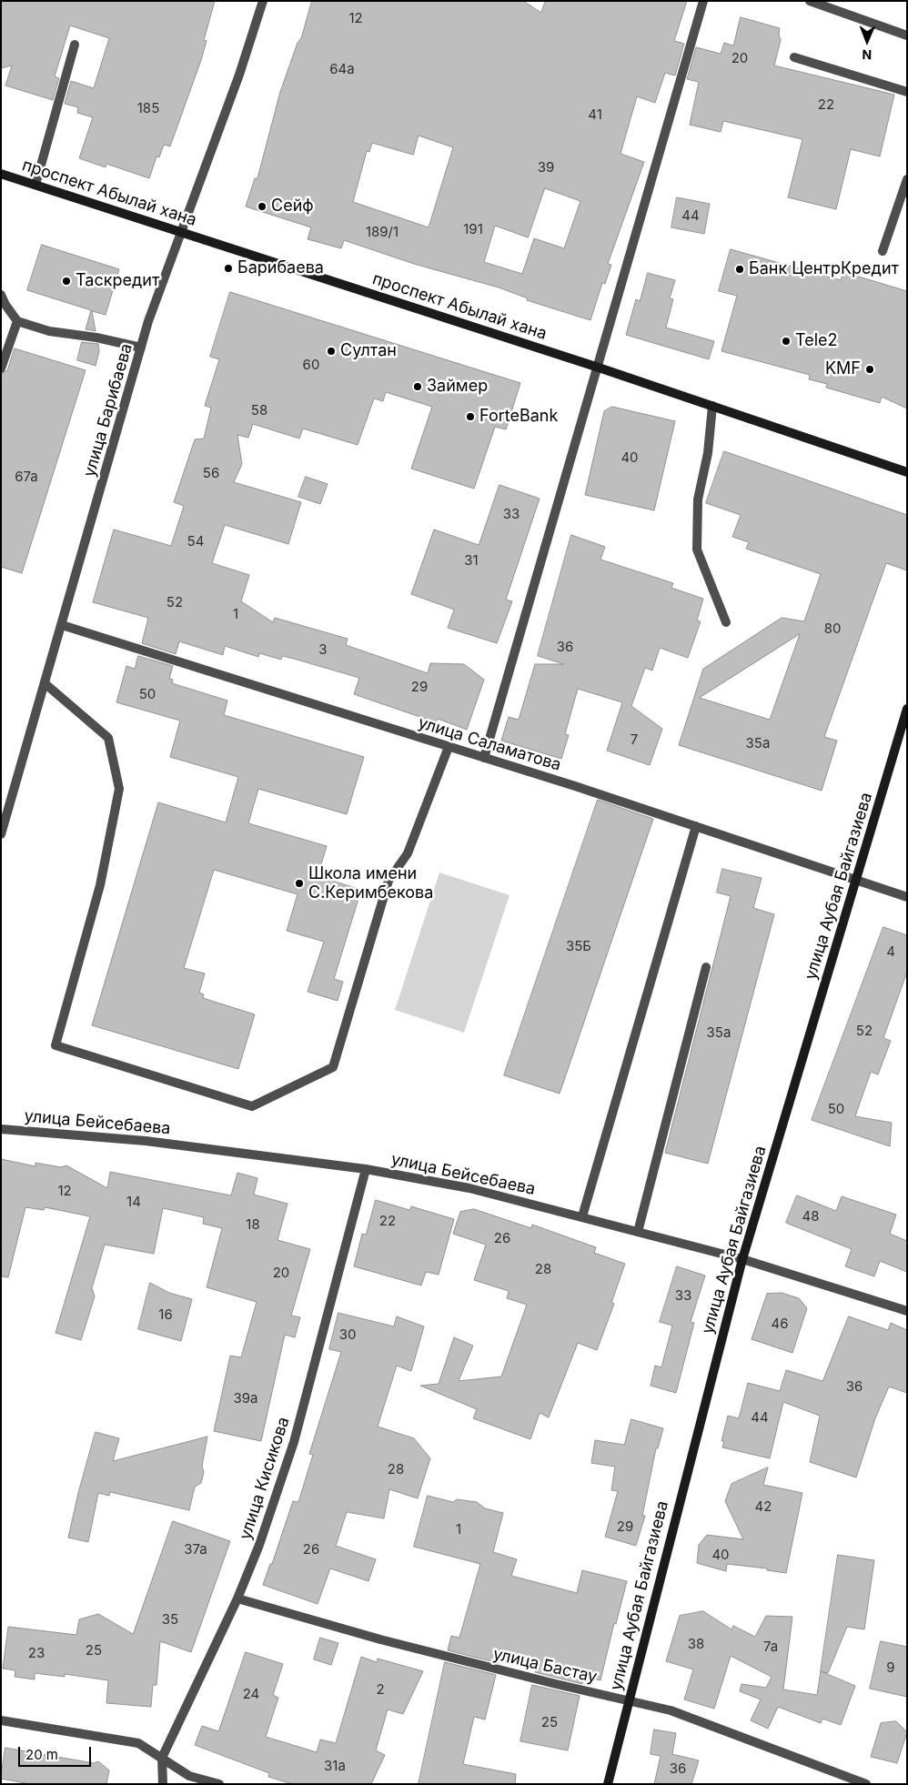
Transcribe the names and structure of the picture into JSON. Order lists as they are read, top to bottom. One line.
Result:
{"streets":{"main road":["проспект Абылай хана","улица Аубая Байгазиева"],"street":["улица Барибаева","улица Саламатова","улица Бейсебаева","улица Кисикова","улица Бастау"]},"crossings":[["проспект Абылай хана","улица Барибаева"],["улица Барибаева","улица Саламатова"],["улица Саламатова","улица Аубая Байгазиева"],["улица Аубая Байгазиева","улица Бейсебаева"],["улица Аубая Байгазиева","улица Бастау"],["улица Бейсебаева","улица Кисикова"],["улица Кисикова","улица Бастау"]],"places":["Сейф","Барибаева","Банк ЦентрКредит","Таскредит","Tele2","Султан","KMF","Займер","ForteBank","Школа имени С.Керимбекова"],"house_numbers":["12","20","64а","22","185","41","39","44","191","189/1","60","58","40","56","67а","33","54","31","52","1","80","36","3","29","50","7","35а","35Б","4","52","35а","50","12","14","48","22","18","26","28","20","33","16","46","30","36","39а","44","28","42","29","1","37а","26","40","35","38","7а","25","23","9","2","24","25","31а","36"],"scale_bar":"20 m","north":"bottom"}
